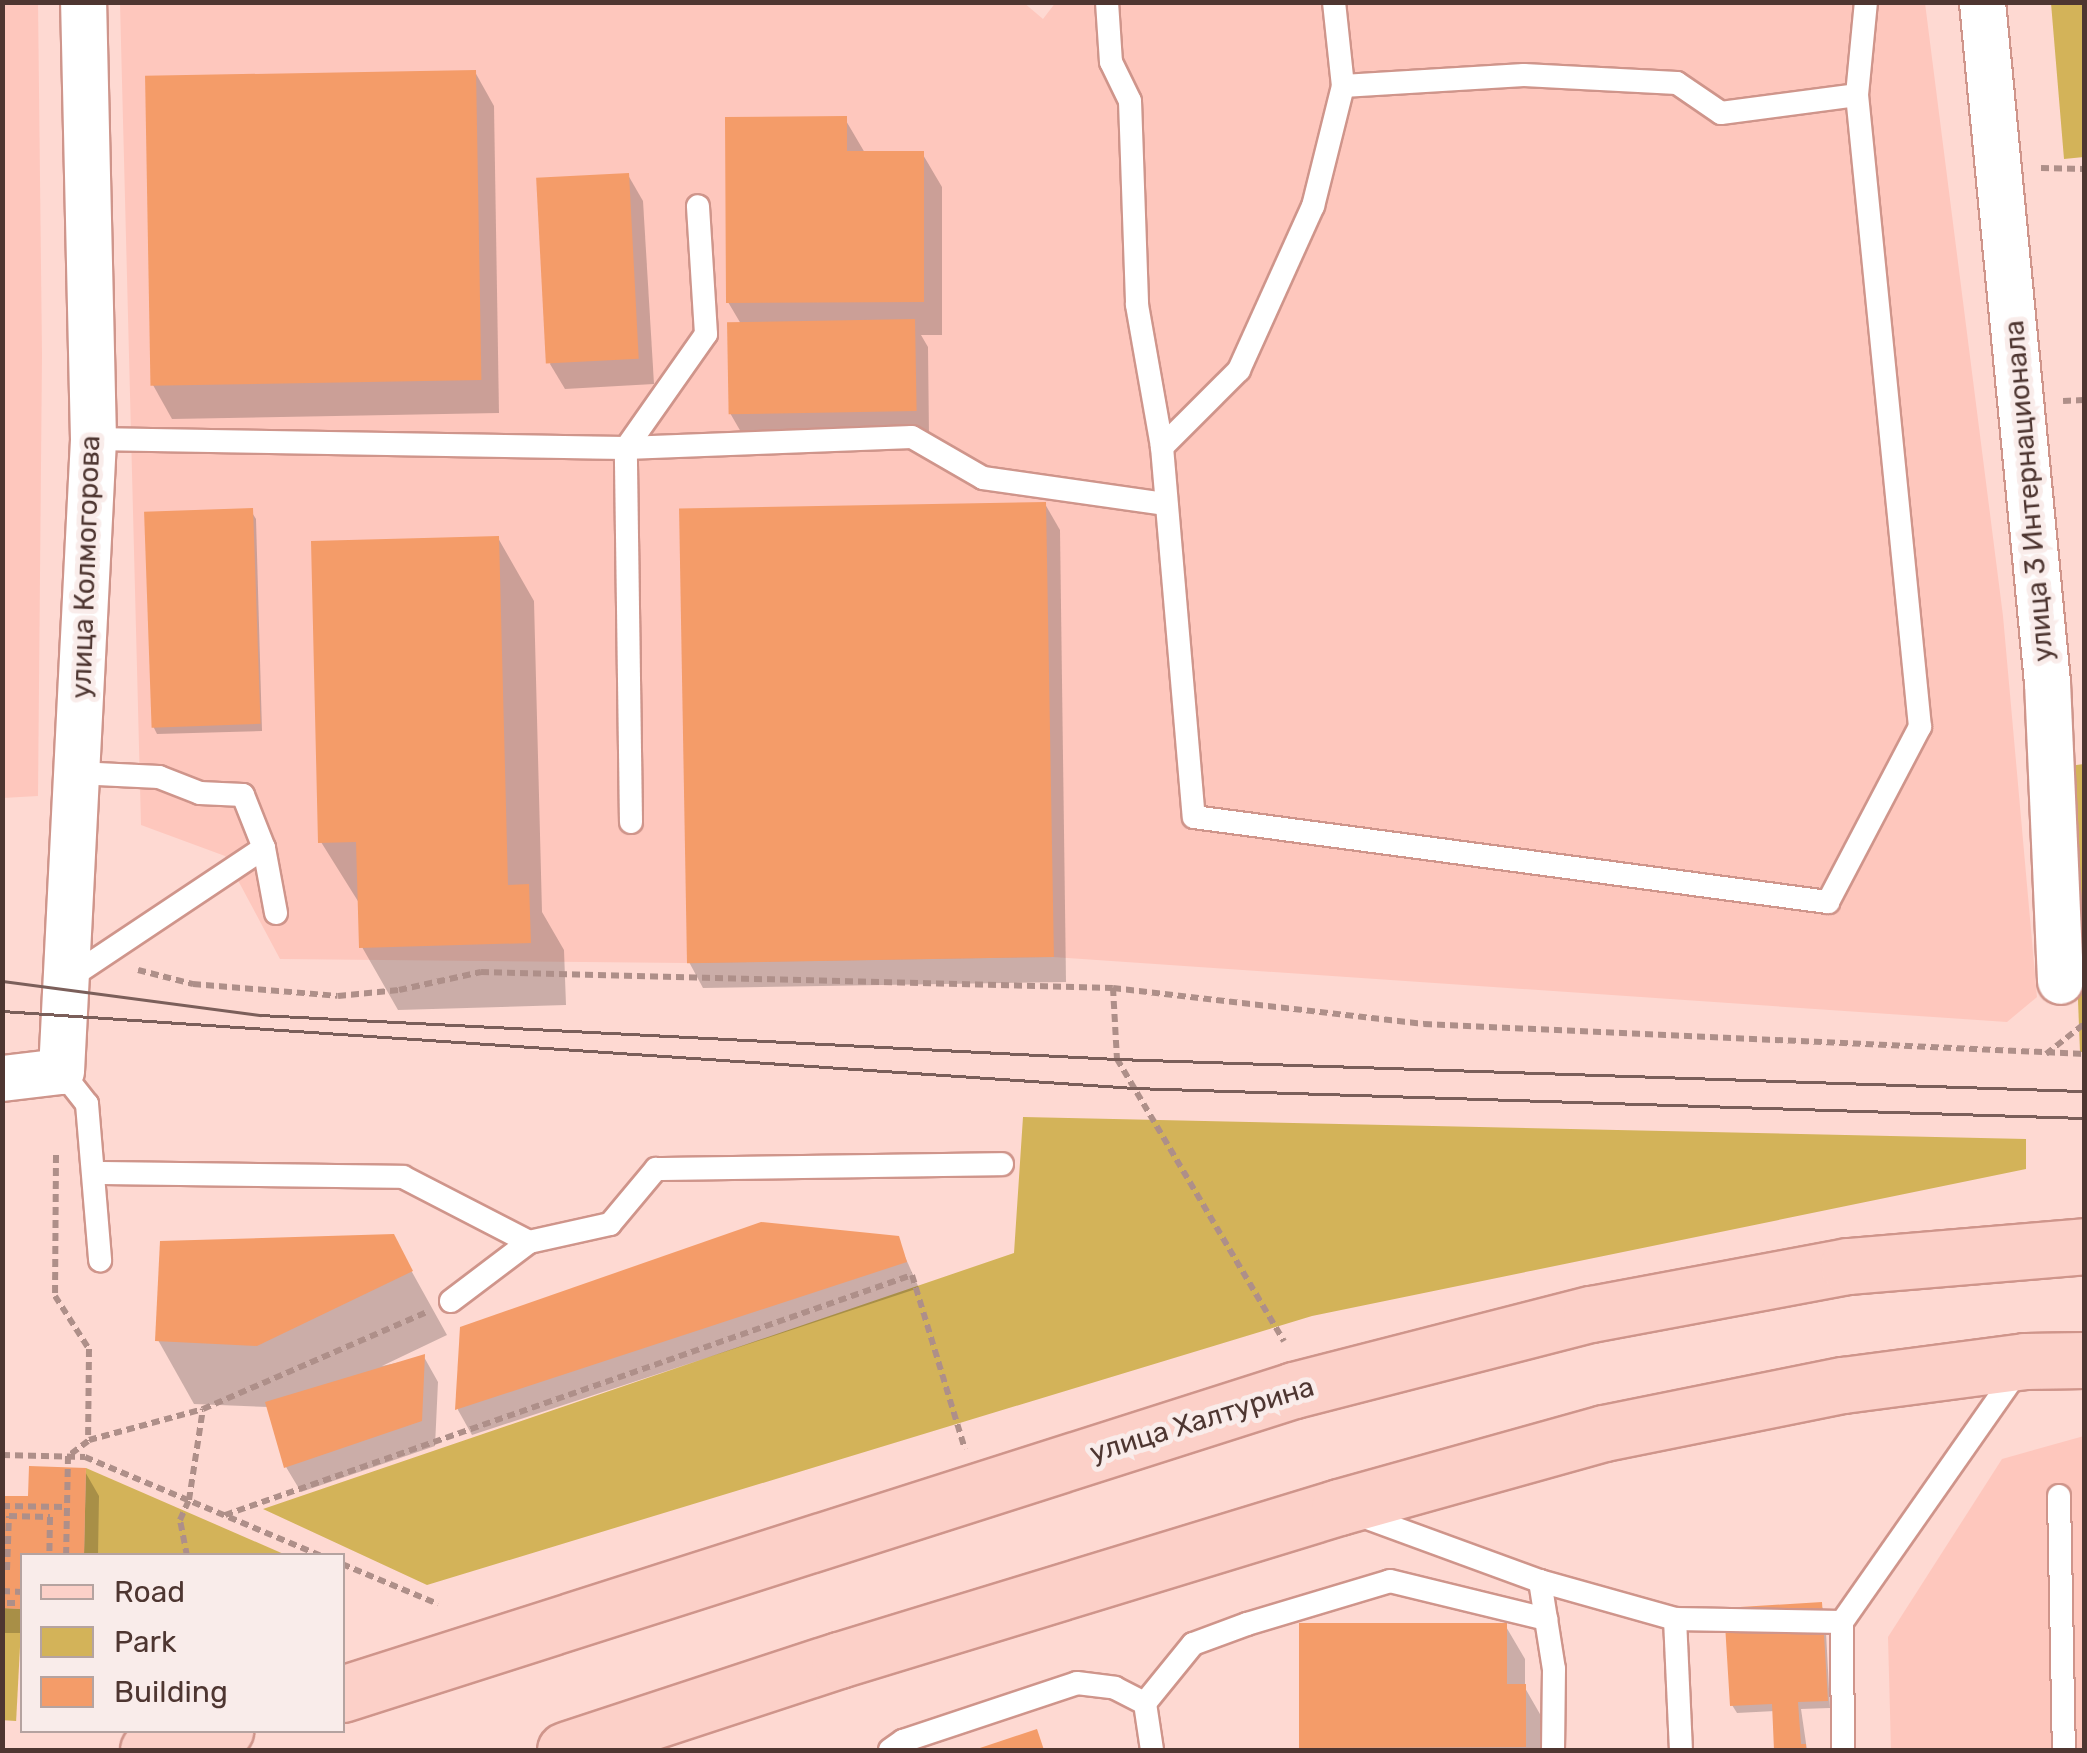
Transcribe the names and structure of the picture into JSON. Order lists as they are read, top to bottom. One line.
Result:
{"streets":{"main road":["улица Халтурина"],"street":["улица 3 Интернационала","улица Колмогорова"]},"legend":["Road","Park","Building"]}
